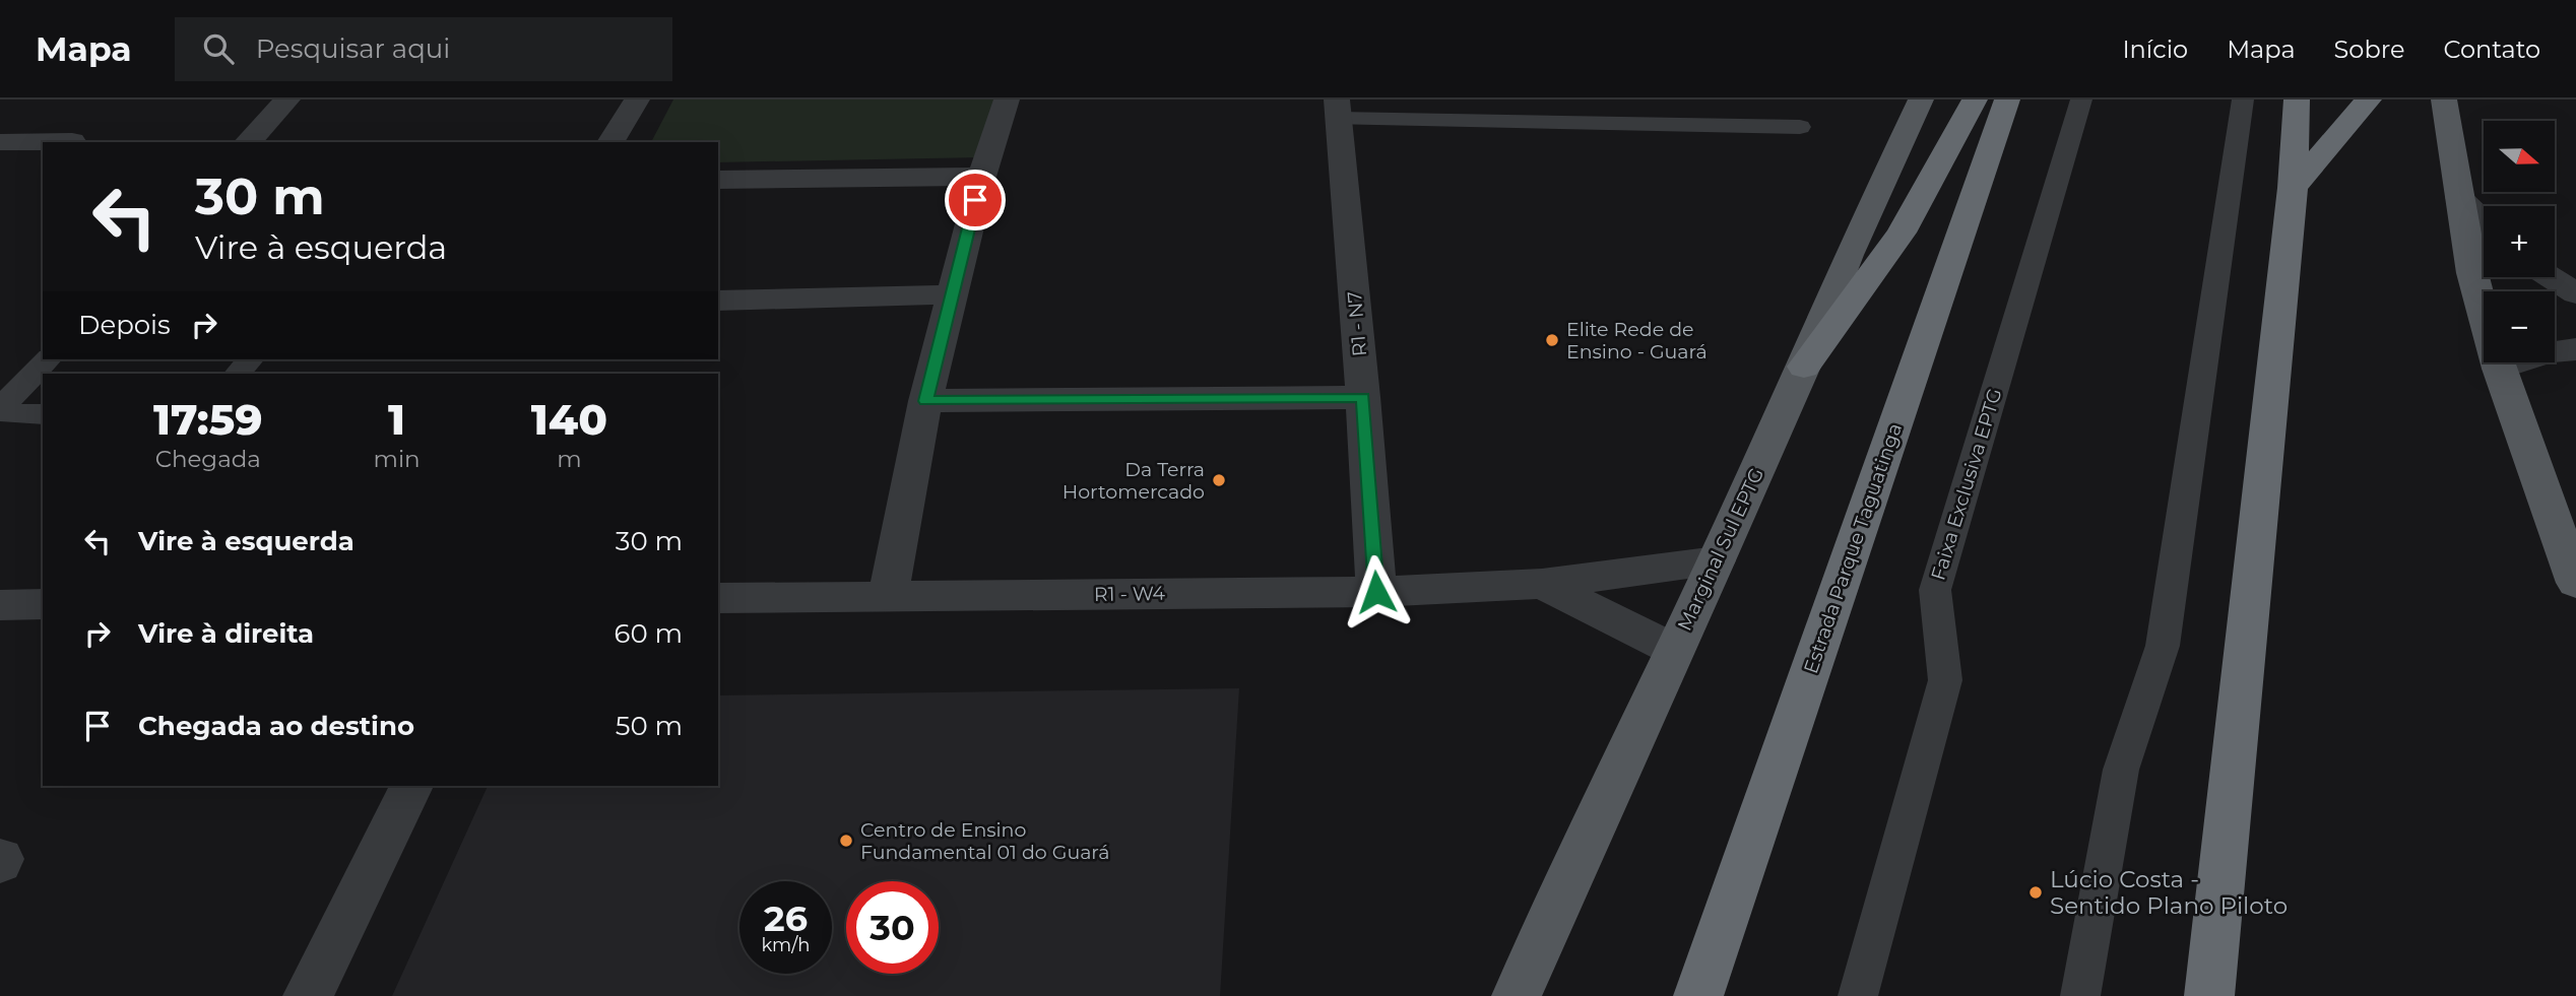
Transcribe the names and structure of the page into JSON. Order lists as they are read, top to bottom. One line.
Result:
{"streets":{"highway":["Estrada Parque Taguatinga"],"main road":["Marginal Sul EPTG"],"street":["R1 - N7","R1 - W4"],"lane":["Faixa Exclusiva EPTG"]},"crossings":[["R1 - N7","R1 - W4"],["Marginal Sul EPTG","R1 - W4"]],"places":["Elite Rede de Ensino - Guará","Da Terra Hortomercado","Centro de Ensino Fundamental 01 do Guará","Lúcio Costa - Sentido Plano Piloto"],"north":"right","page":{"header":"Mapa","search":"Pesquisar aqui","nav":["Início","Mapa","Sobre","Contato"],"map_buttons":["+","−"],"turn":["30 m","Vire à esquerda"],"then":"Depois","eta":["17:59","Chegada","1","min","140","m"],"list":[{"name":"Vire à esquerda","value":"30 m"},{"name":"Vire à direita","value":"60 m"},{"name":"Chegada ao destino","value":"50 m"}],"speed":"26 km/h","limit":"30"}}
